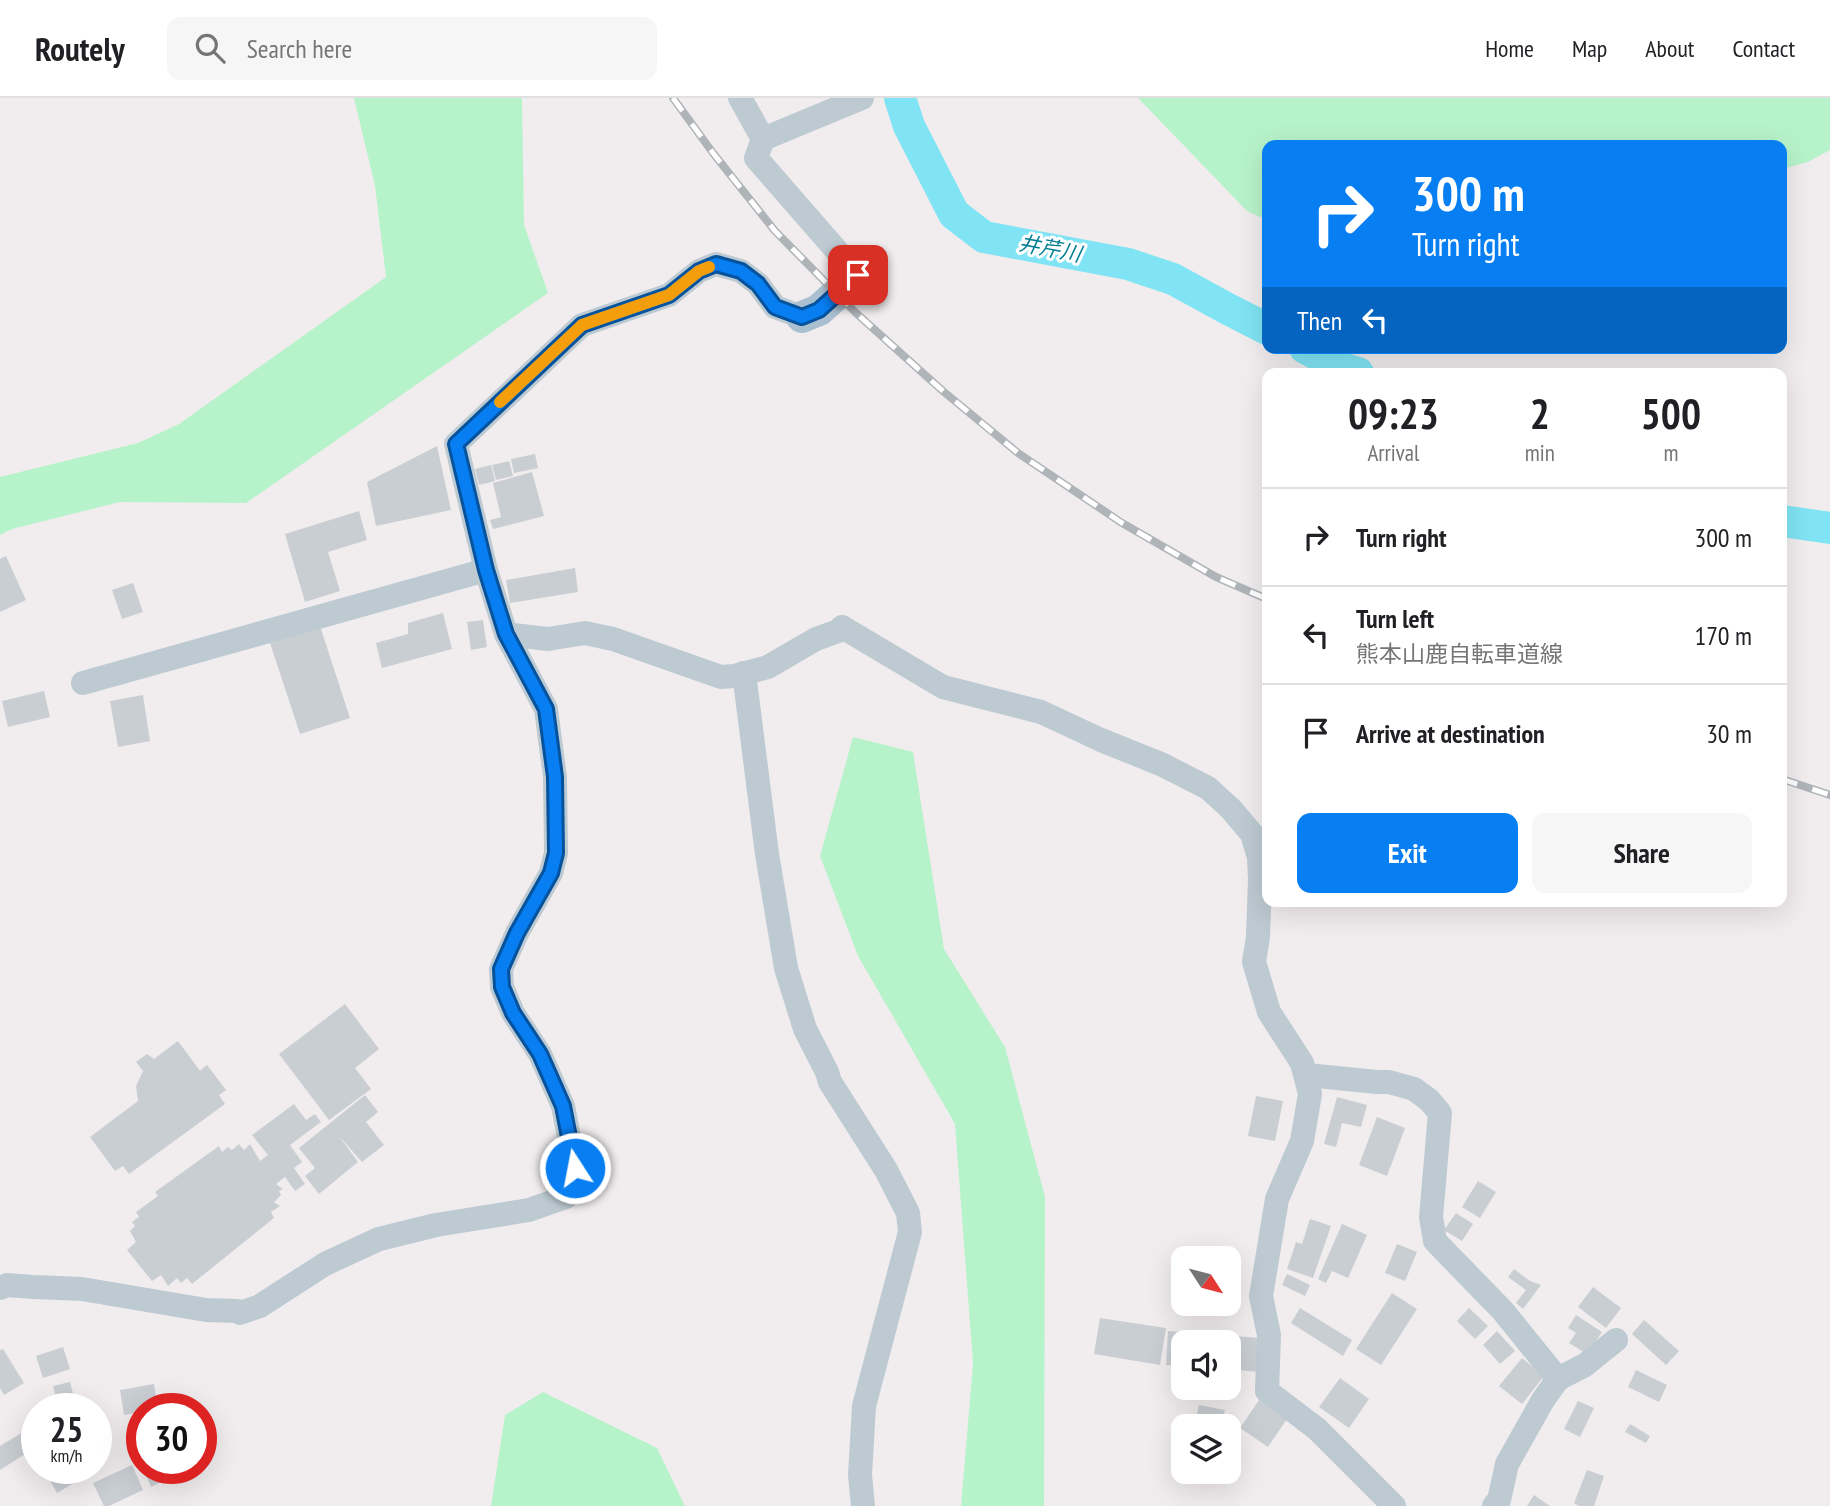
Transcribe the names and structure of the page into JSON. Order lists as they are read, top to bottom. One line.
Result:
{"water":["井芹川"],"north":"bottom right","page":{"header":"Routely","search":"Search here","nav":["Home","Map","About","Contact"],"turn":["300 m","Turn right"],"then":"Then","eta":["09:23","Arrival","2","min","500","m"],"list":[{"name":"Turn right","value":"300 m"},{"name":"Turn left","note":"熊本山鹿自転車道線","value":"170 m"},{"name":"Arrive at destination","value":"30 m"}],"buttons":["Exit","Share"],"speed":"25 km/h","limit":"30"}}
